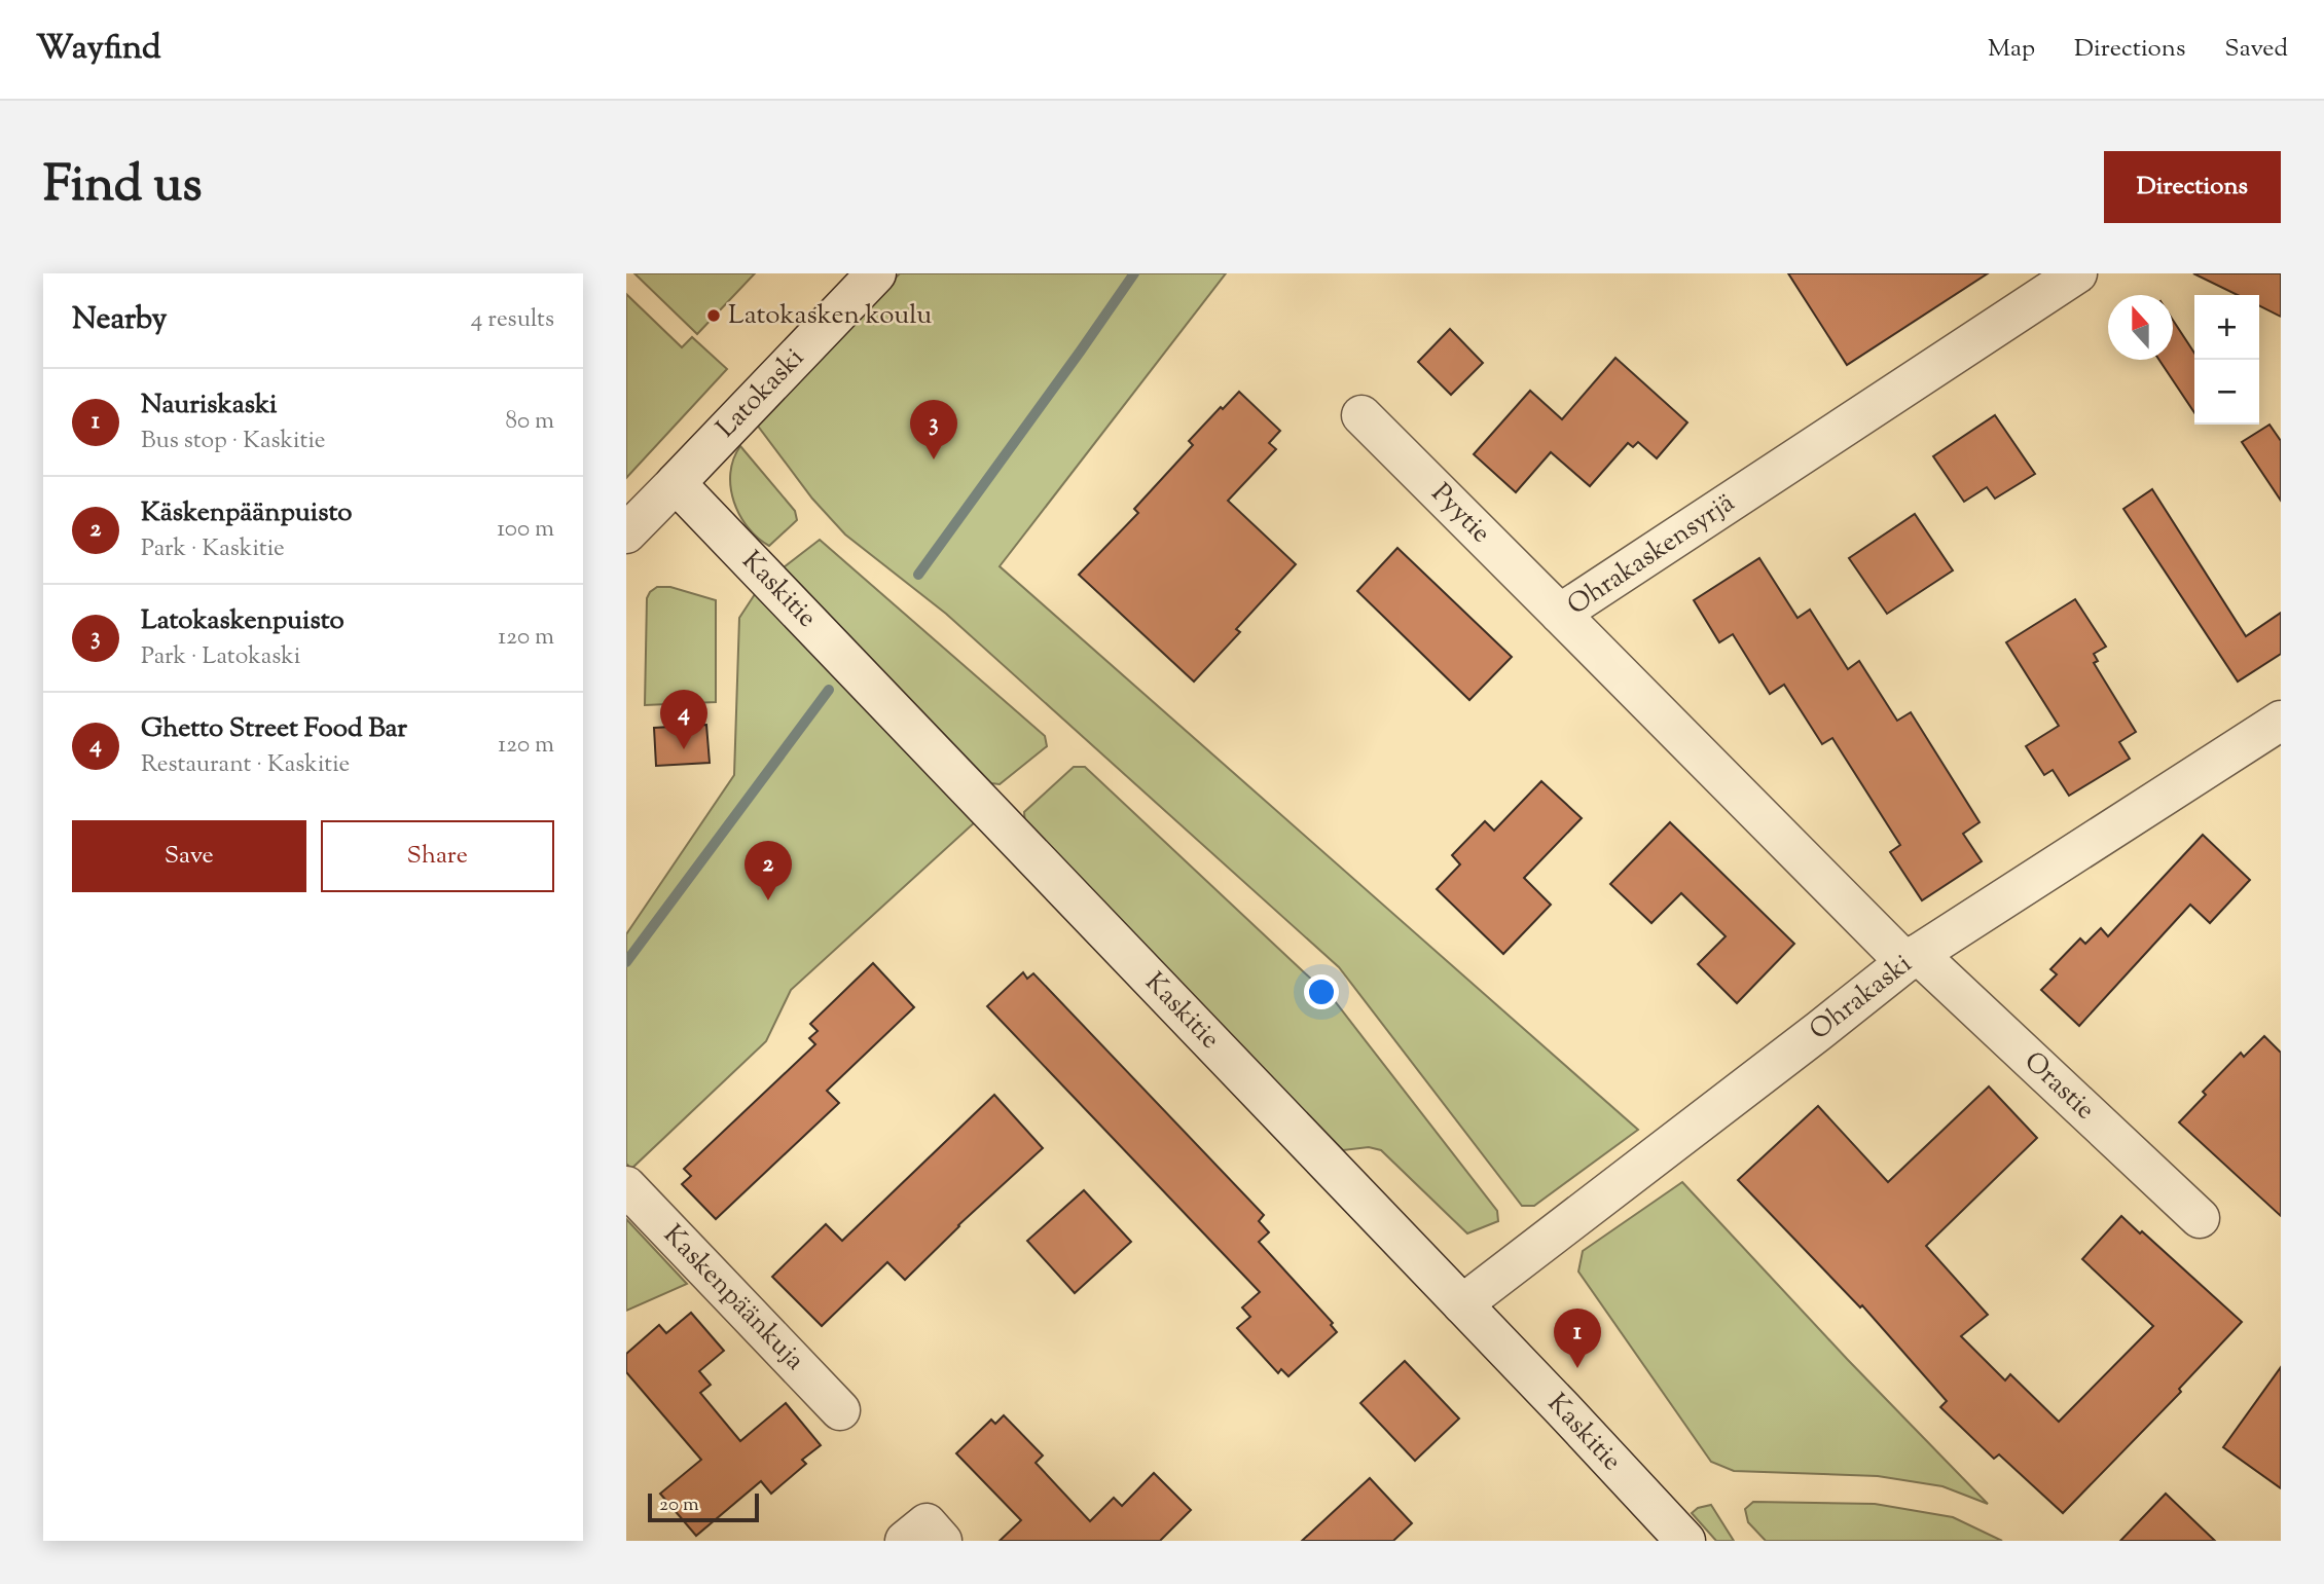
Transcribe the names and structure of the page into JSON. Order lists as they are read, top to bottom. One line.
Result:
{"streets":{"street":["Latokaski","Pyytie","Ohrakaskensyrjä","Kaskitie","Ohrakaski","Orastie","Kaskenpäänkuja"]},"crossings":[["Latokaski","Kaskitie"],["Pyytie","Ohrakaskensyrjä"],["Ohrakaskensyrjä","Ohrakaski"],["Ohrakaskensyrjä","Orastie"],["Kaskitie","Ohrakaski"],["Ohrakaski","Orastie"]],"places":["Latokasken koulu"],"scale_bar":"20 m","north":"top","page":{"header":"Wayfind","nav":["Map","Directions","Saved"],"title":"Find us","buttons":["Directions",["Save","Share"]],"heading":["Nearby","4 results"],"map_buttons":["+","−"],"list":[{"mark":"1","name":"Nauriskaski","note":"Bus stop · Kaskitie","value":"80 m"},{"mark":"2","name":"Käskenpäänpuisto","note":"Park · Kaskitie","value":"100 m"},{"mark":"3","name":"Latokaskenpuisto","note":"Park · Latokaski","value":"120 m"},{"mark":"4","name":"Ghetto Street Food Bar","note":"Restaurant · Kaskitie","value":"120 m"}],"pins":["3","4","2","1"],"scale":"20 m"}}
